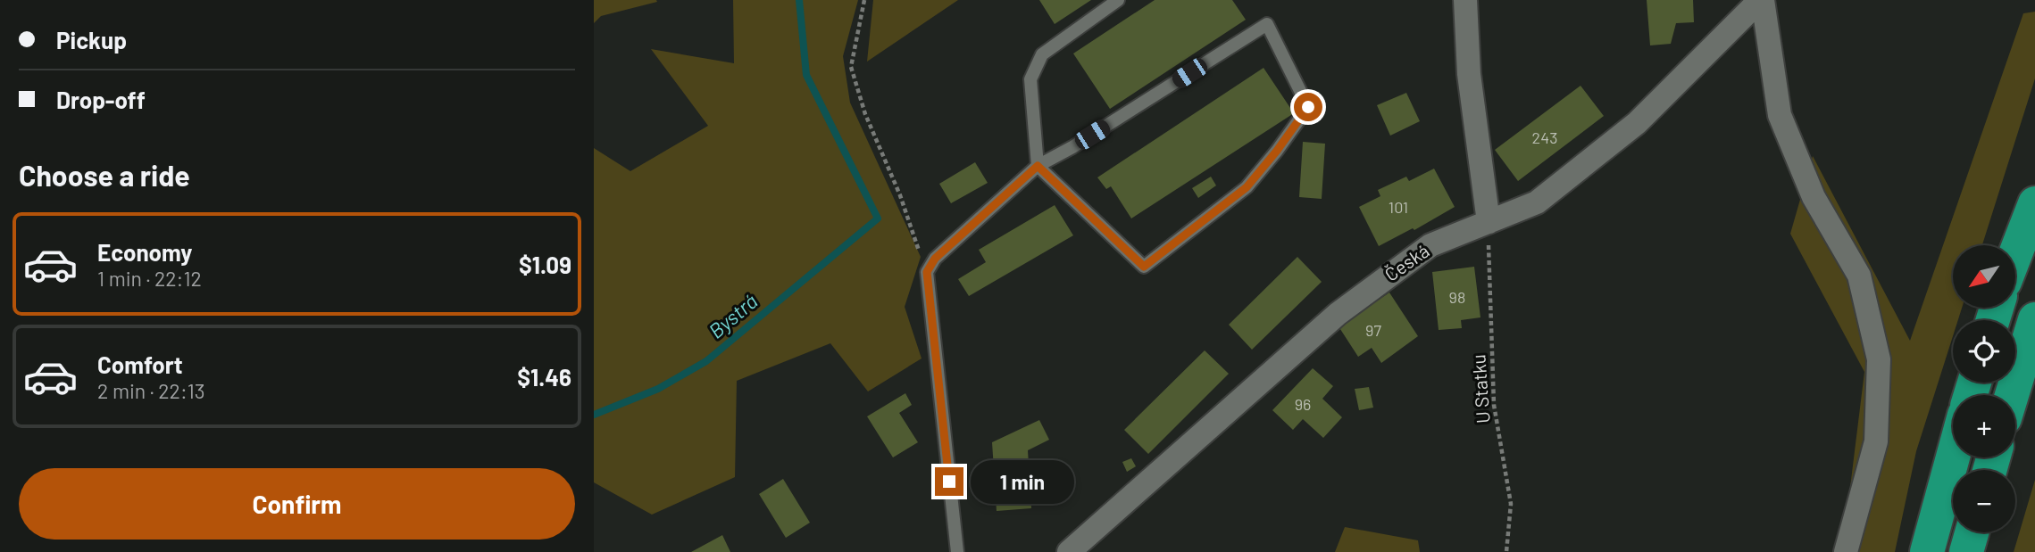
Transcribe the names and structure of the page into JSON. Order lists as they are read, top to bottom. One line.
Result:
{"streets":{"street":["Česká"],"path":["U Statku"]},"crossings":[["Česká","U Statku"]],"water":["Bystrá"],"house_numbers":["243","101","98","97","96"],"north":"bottom left","page":{"banner":["Pickup","Drop-off"],"heading":"Choose a ride","list":[{"name":"Economy","note":"1 min · 22:12","value":"$1.09"},{"name":"Comfort","note":"2 min · 22:13","value":"$1.46"}],"map_buttons":["+","−"],"buttons":"Confirm","bubble":"1 min"}}
